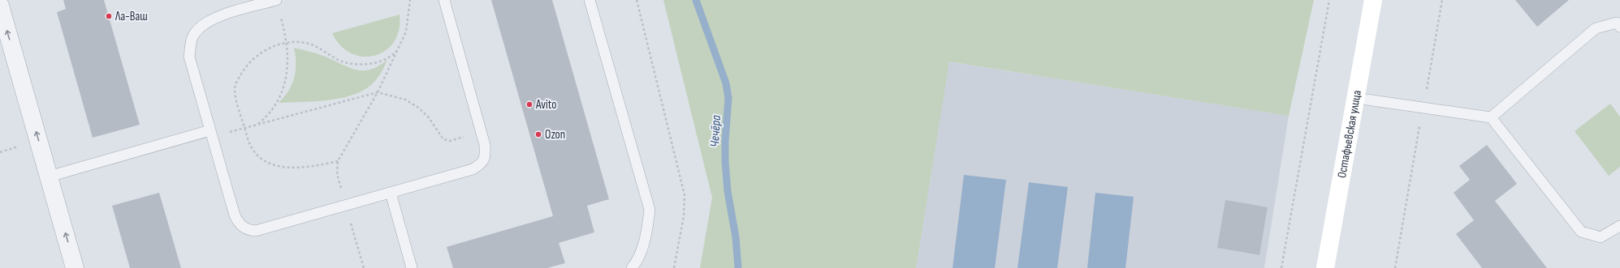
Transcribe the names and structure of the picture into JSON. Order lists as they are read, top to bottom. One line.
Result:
{"streets":{"street":["Остафьевская улица"]},"water":["Чечёра"],"places":["Ла-Ваш","Avito","Ozon"]}
